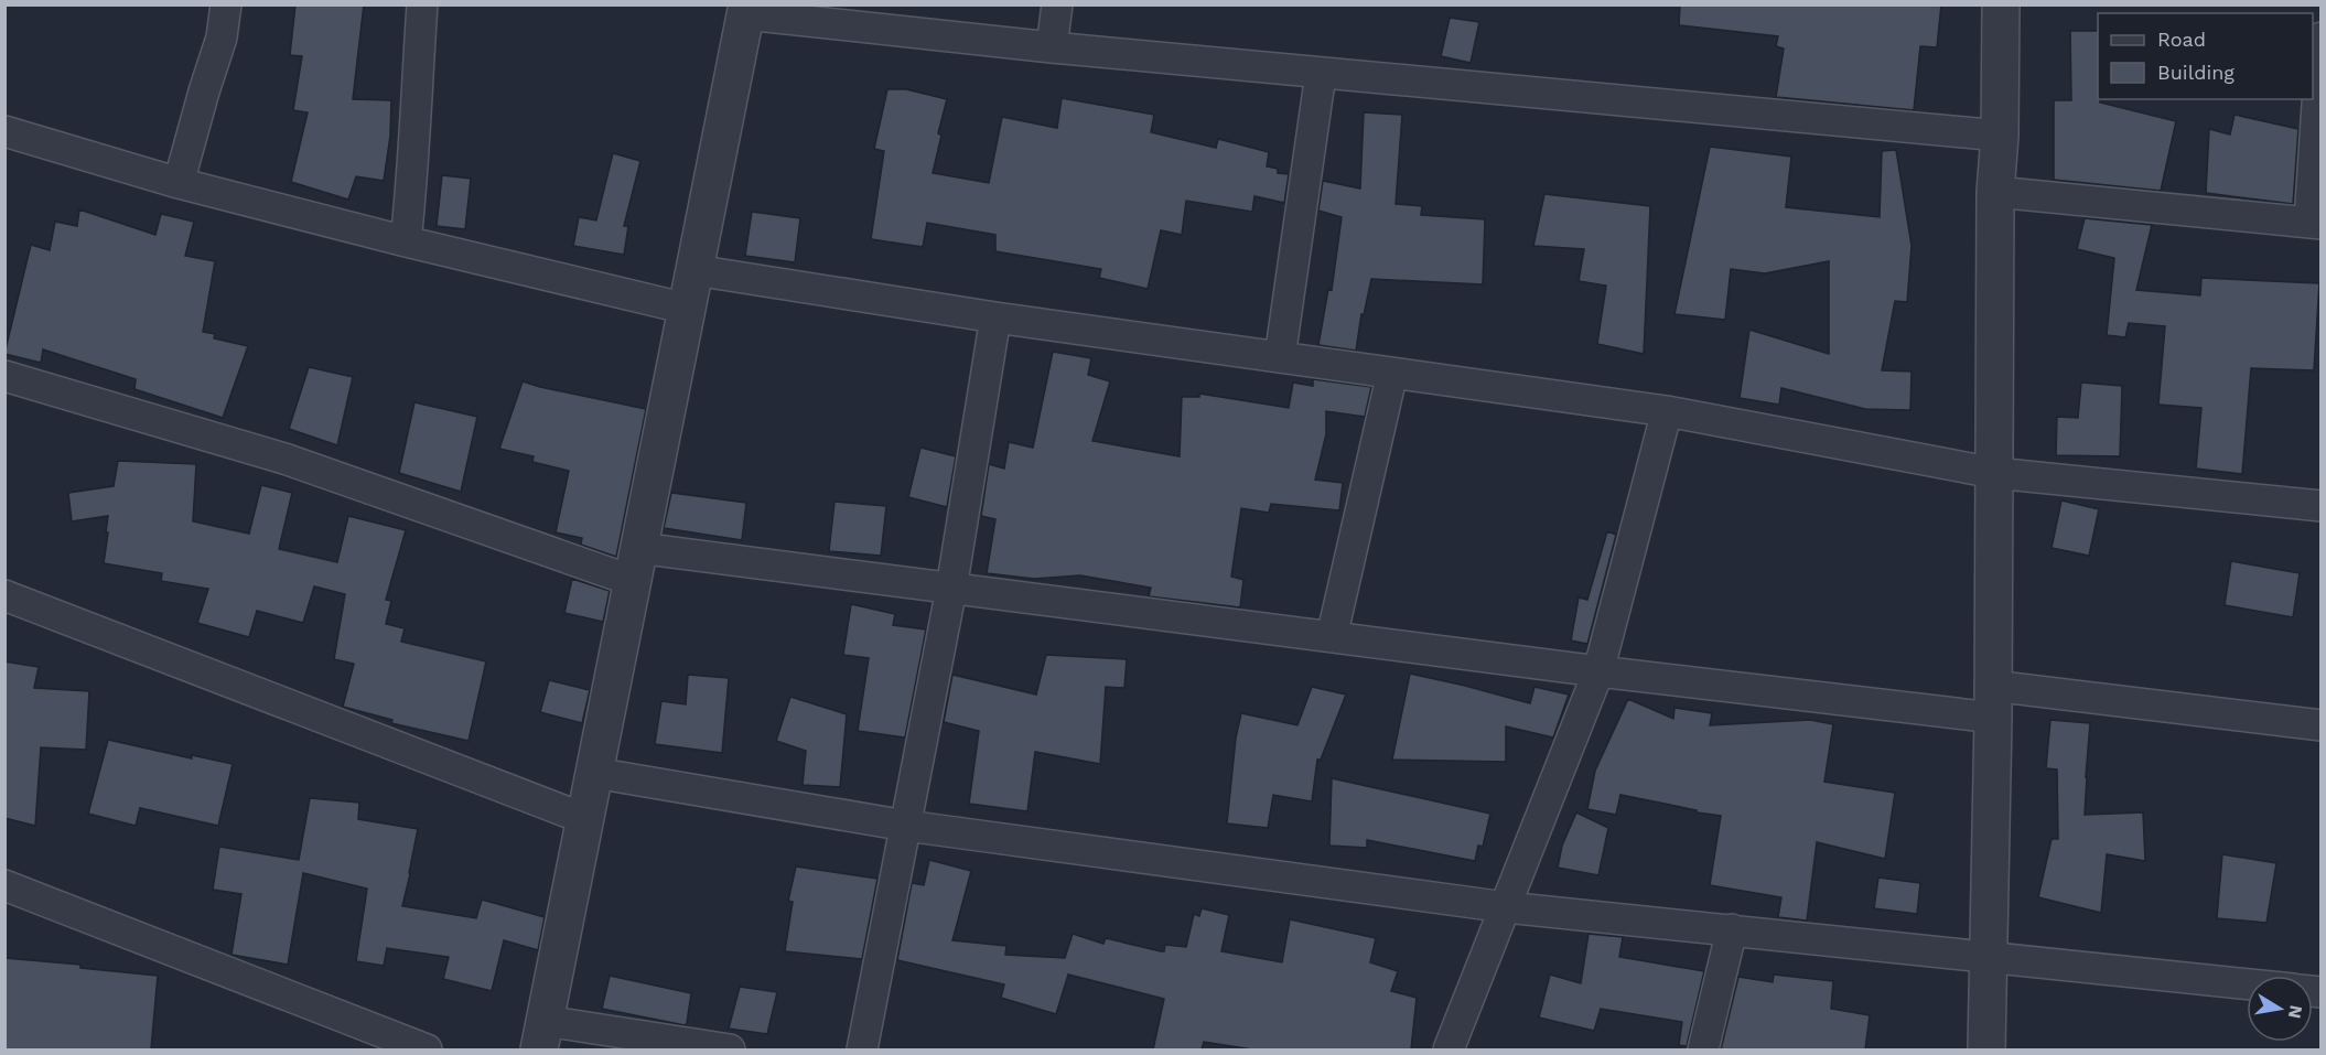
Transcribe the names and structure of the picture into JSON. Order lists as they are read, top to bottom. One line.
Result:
{"legend":["Road","Building"],"north":"right"}
